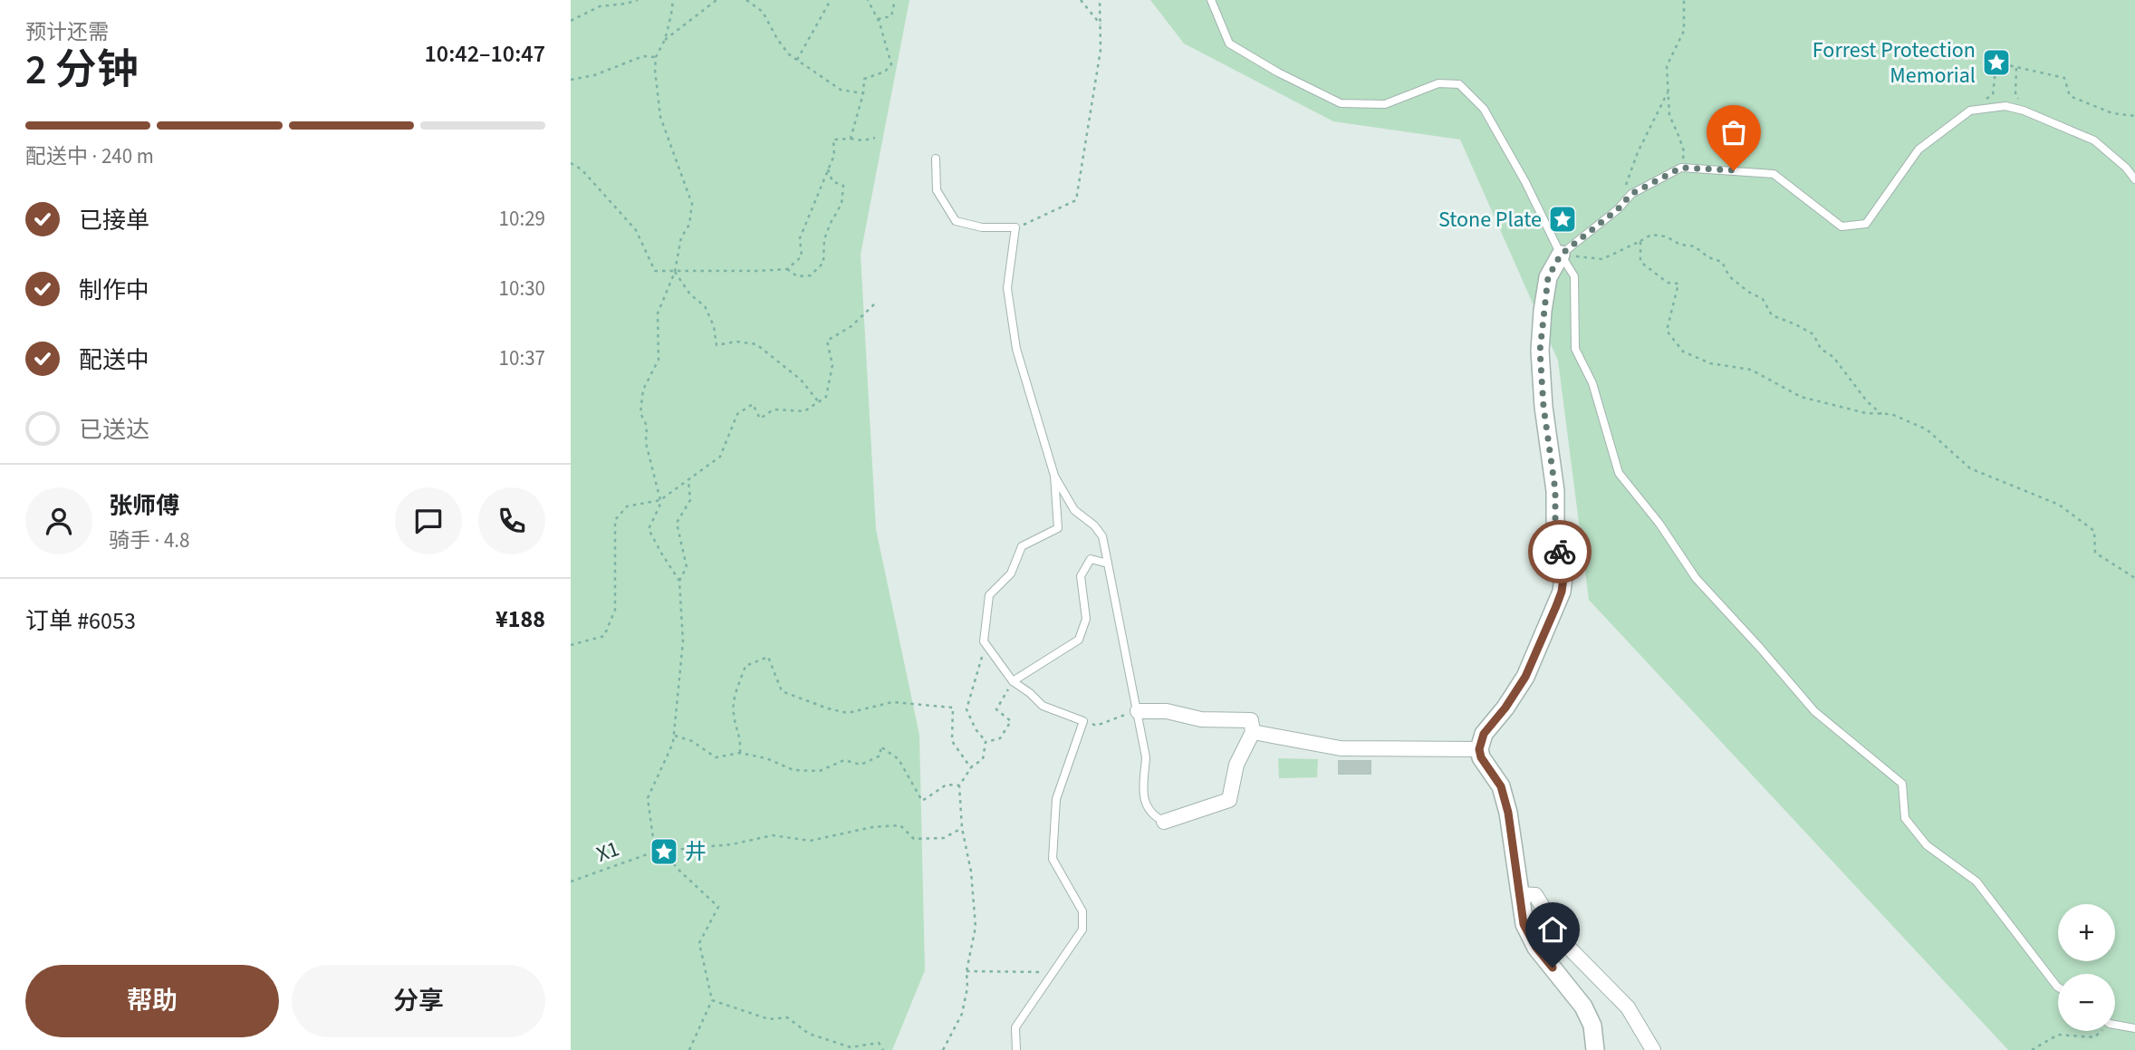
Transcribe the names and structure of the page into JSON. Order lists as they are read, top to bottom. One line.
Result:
{"streets":{"path":["X1"]},"places":{"place":["Forrest Protection Memorial","Stone Plate","井"]},"page":{"heading":["2 分钟","预计还需","10:42–10:47"],"panel":["张师傅","骑手 · 4.8","订单 #6053","¥188"],"bar":"配送中 · 240 m","list":[["已接单","10:29"],["制作中","10:30"],["配送中","10:37"],"已送达"],"map_buttons":["+","−"],"buttons":["帮助","分享"]}}
